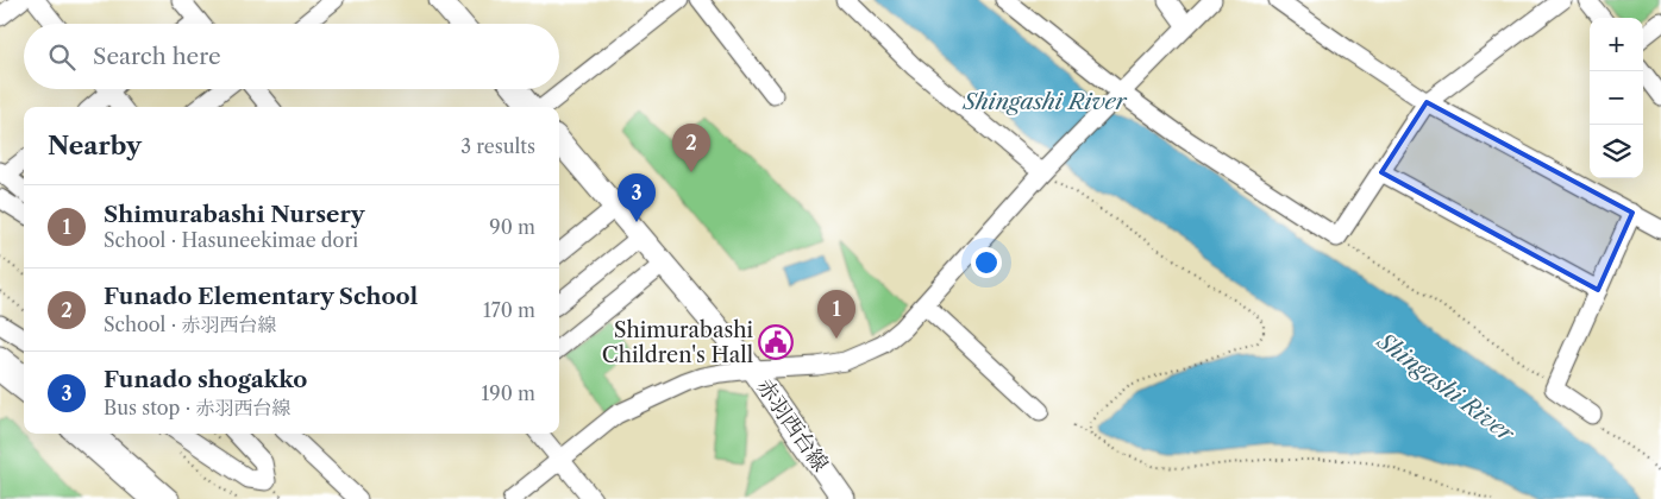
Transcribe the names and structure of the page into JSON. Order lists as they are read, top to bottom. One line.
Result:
{"streets":{"main road":["赤羽西台線"]},"water":["Shingashi River"],"places":{"public building":["Shimurabashi Children's Hall"]},"page":{"map_buttons":["+","−"],"search":"Search here","heading":["Nearby","3 results"],"pins":["2","3","1"],"list":[{"mark":"1","name":"Shimurabashi Nursery","note":"School · Hasuneekimae dori","value":"90 m"},{"mark":"2","name":"Funado Elementary School","note":"School · 赤羽西台線","value":"170 m"},{"mark":"3","name":"Funado shogakko","note":"Bus stop · 赤羽西台線","value":"190 m"}]}}
